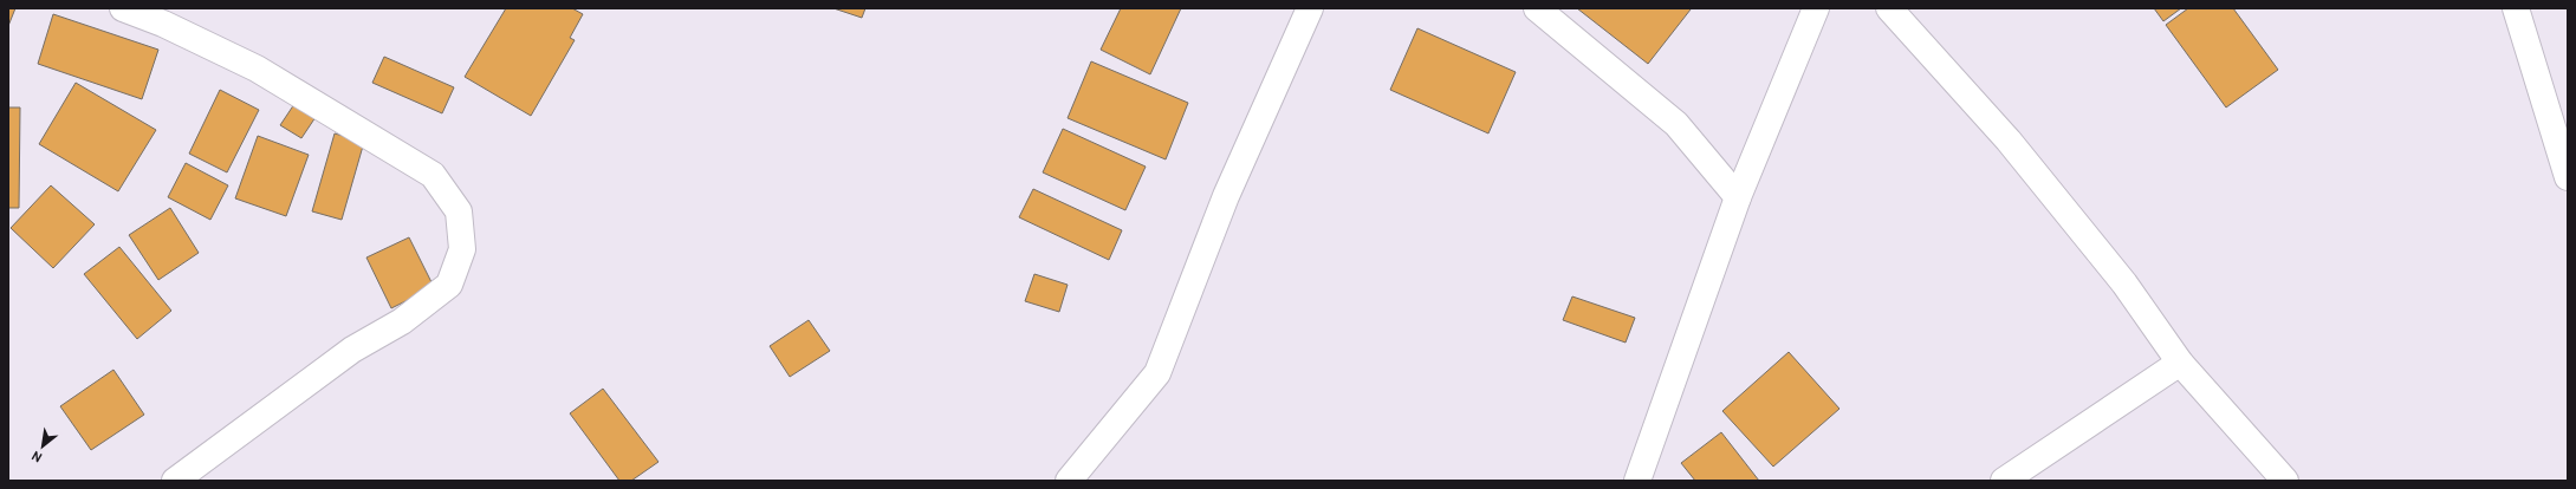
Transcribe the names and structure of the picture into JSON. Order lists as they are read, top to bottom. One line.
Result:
{"north":"bottom left"}
